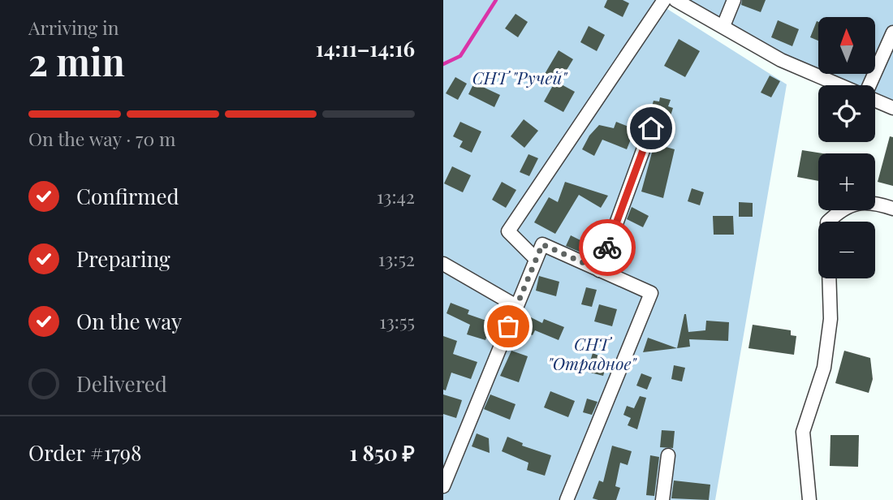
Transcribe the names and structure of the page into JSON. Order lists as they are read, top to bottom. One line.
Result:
{"parks":["СНТ \"Ручей\"","СНТ \"Отрадное\""],"north":"top","page":{"heading":["2 min","Arriving in","14:11–14:16"],"panel":["Order #1798","1 850 ₽"],"map_buttons":["+","−"],"bar":"On the way · 70 m","list":[["Confirmed","13:42"],["Preparing","13:52"],["On the way","13:55"],"Delivered"]}}
